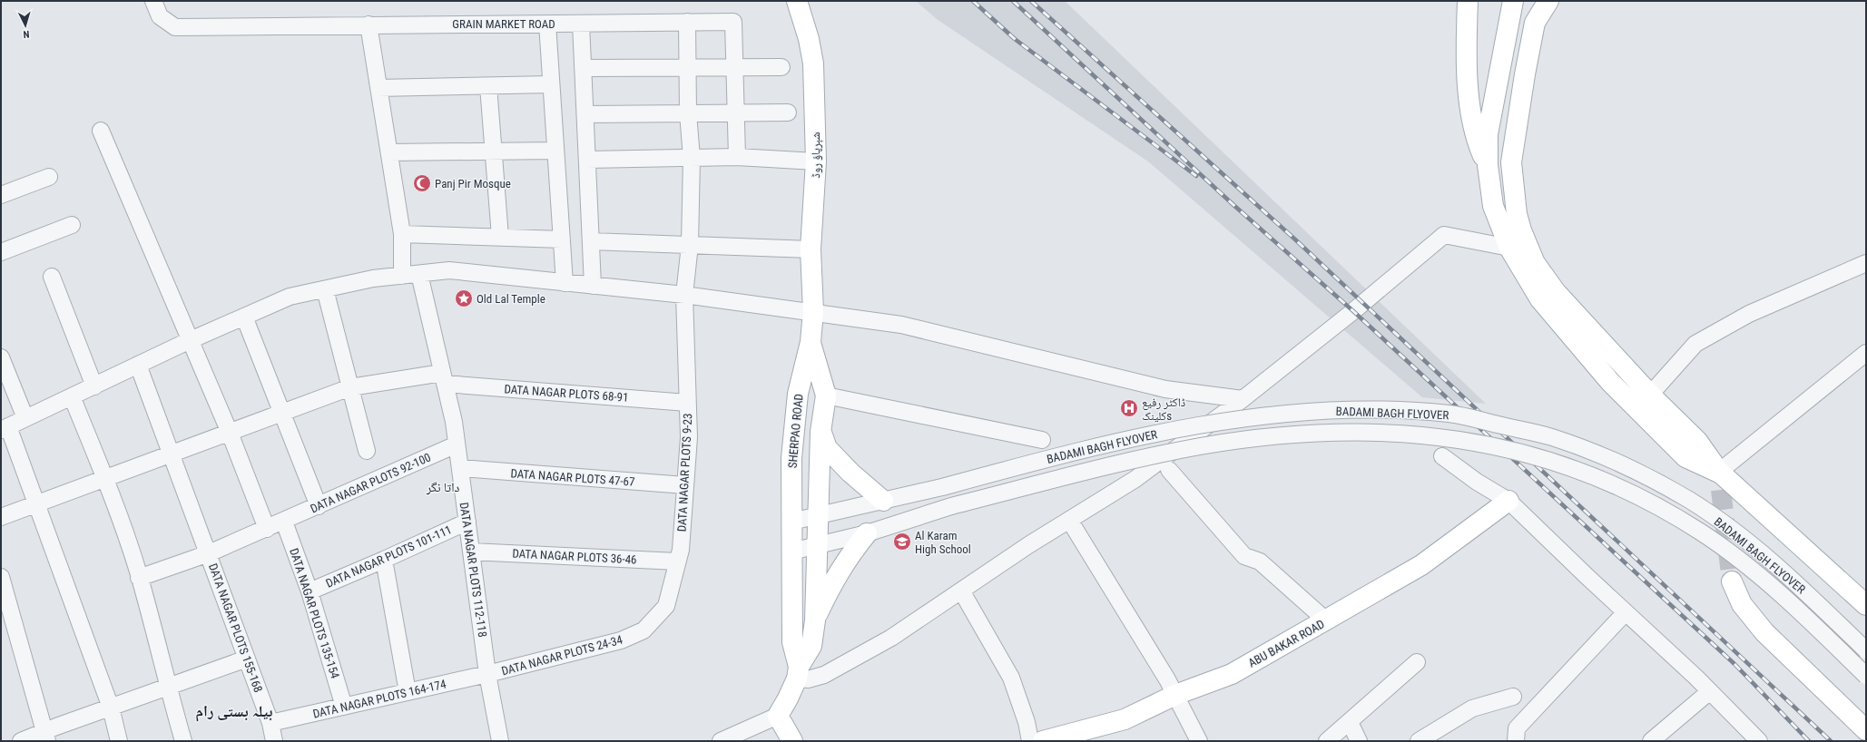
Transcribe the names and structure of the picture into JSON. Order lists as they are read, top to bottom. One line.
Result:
{"streets":{"main road":["شېرپاؤ روڈ","SHERPAO ROAD","ABU BAKAR ROAD"],"street":["GRAIN MARKET ROAD","DATA NAGAR PLOTS 68-91","BADAMI BAGH FLYOVER","DATA NAGAR PLOTS 9-23","DATA NAGAR PLOTS 47-67","DATA NAGAR PLOTS 92-100","DATA NAGAR PLOTS 101-111","DATA NAGAR PLOTS 36-46","DATA NAGAR PLOTS 112-118","DATA NAGAR PLOTS 135-154","DATA NAGAR PLOTS 155-168","DATA NAGAR PLOTS 24-34","DATA NAGAR PLOTS 164-174"]},"crossings":[["GRAIN MARKET ROAD","DATA NAGAR PLOTS 9-23"],["شېرپاؤ روڈ","SHERPAO ROAD"],["DATA NAGAR PLOTS 68-91","DATA NAGAR PLOTS 9-23"],["DATA NAGAR PLOTS 68-91","DATA NAGAR PLOTS 112-118"],["DATA NAGAR PLOTS 68-91","DATA NAGAR PLOTS 155-168"],["BADAMI BAGH FLYOVER","SHERPAO ROAD"],["DATA NAGAR PLOTS 9-23","DATA NAGAR PLOTS 47-67"],["DATA NAGAR PLOTS 9-23","DATA NAGAR PLOTS 36-46"],["DATA NAGAR PLOTS 9-23","DATA NAGAR PLOTS 24-34"],["DATA NAGAR PLOTS 47-67","DATA NAGAR PLOTS 112-118"],["DATA NAGAR PLOTS 92-100","DATA NAGAR PLOTS 112-118"],["DATA NAGAR PLOTS 92-100","DATA NAGAR PLOTS 135-154"],["DATA NAGAR PLOTS 92-100","DATA NAGAR PLOTS 155-168"],["DATA NAGAR PLOTS 101-111","DATA NAGAR PLOTS 112-118"],["DATA NAGAR PLOTS 101-111","DATA NAGAR PLOTS 135-154"],["DATA NAGAR PLOTS 36-46","DATA NAGAR PLOTS 112-118"],["DATA NAGAR PLOTS 112-118","DATA NAGAR PLOTS 24-34"],["DATA NAGAR PLOTS 112-118","DATA NAGAR PLOTS 164-174"],["DATA NAGAR PLOTS 135-154","DATA NAGAR PLOTS 164-174"],["DATA NAGAR PLOTS 155-168","DATA NAGAR PLOTS 164-174"],["DATA NAGAR PLOTS 24-34","DATA NAGAR PLOTS 164-174"]],"districts":["داتا نگر","بیلہ بستی رام"],"places":{"mosque":["Panj Pir Mosque"],"place":["Old Lal Temple"],"hospital":["ڈاکٹر رفیع کلینکs"],"school or university":["Al Karam High School"]},"north":"bottom"}
